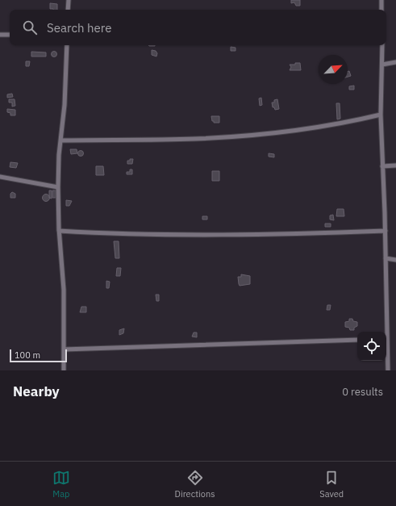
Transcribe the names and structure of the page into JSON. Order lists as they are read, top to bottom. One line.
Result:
{"scale_bar":"100 m","north":"top right","page":{"search":"Search here","scale":"100 m","heading":["Nearby","0 results"],"nav":["Map","Directions","Saved"]}}
